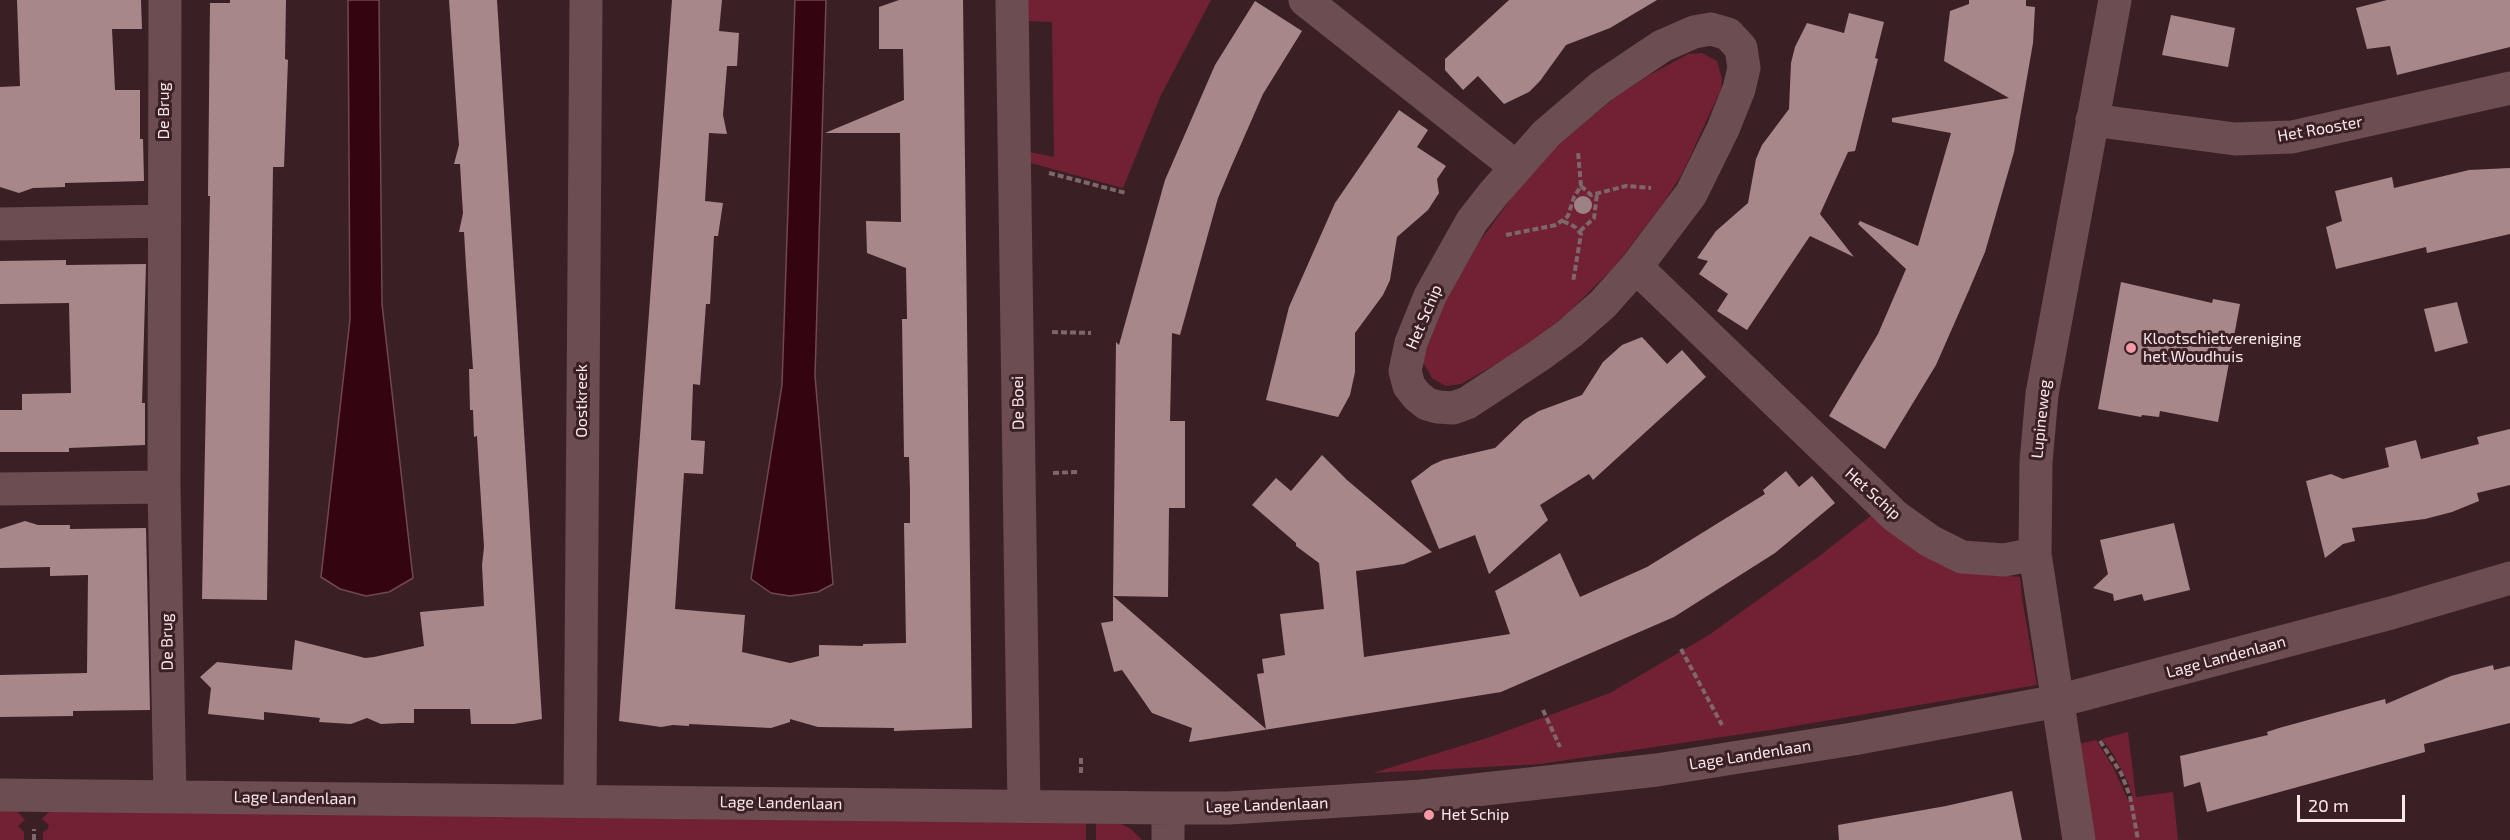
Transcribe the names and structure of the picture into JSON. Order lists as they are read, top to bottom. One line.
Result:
{"streets":{"street":["De Brug","Het Rooster","Het Schip","Oostkreek","De Boei","Lupineweg","Lage Landenlaan"]},"crossings":[["De Brug","Lage Landenlaan"],["Het Rooster","Lupineweg"],["Het Schip","Lupineweg"],["Oostkreek","Lage Landenlaan"],["De Boei","Lage Landenlaan"],["Lupineweg","Lage Landenlaan"]],"places":["Klootschietvereniging het Woudhuis","Het Schip"],"scale_bar":"20 m"}
